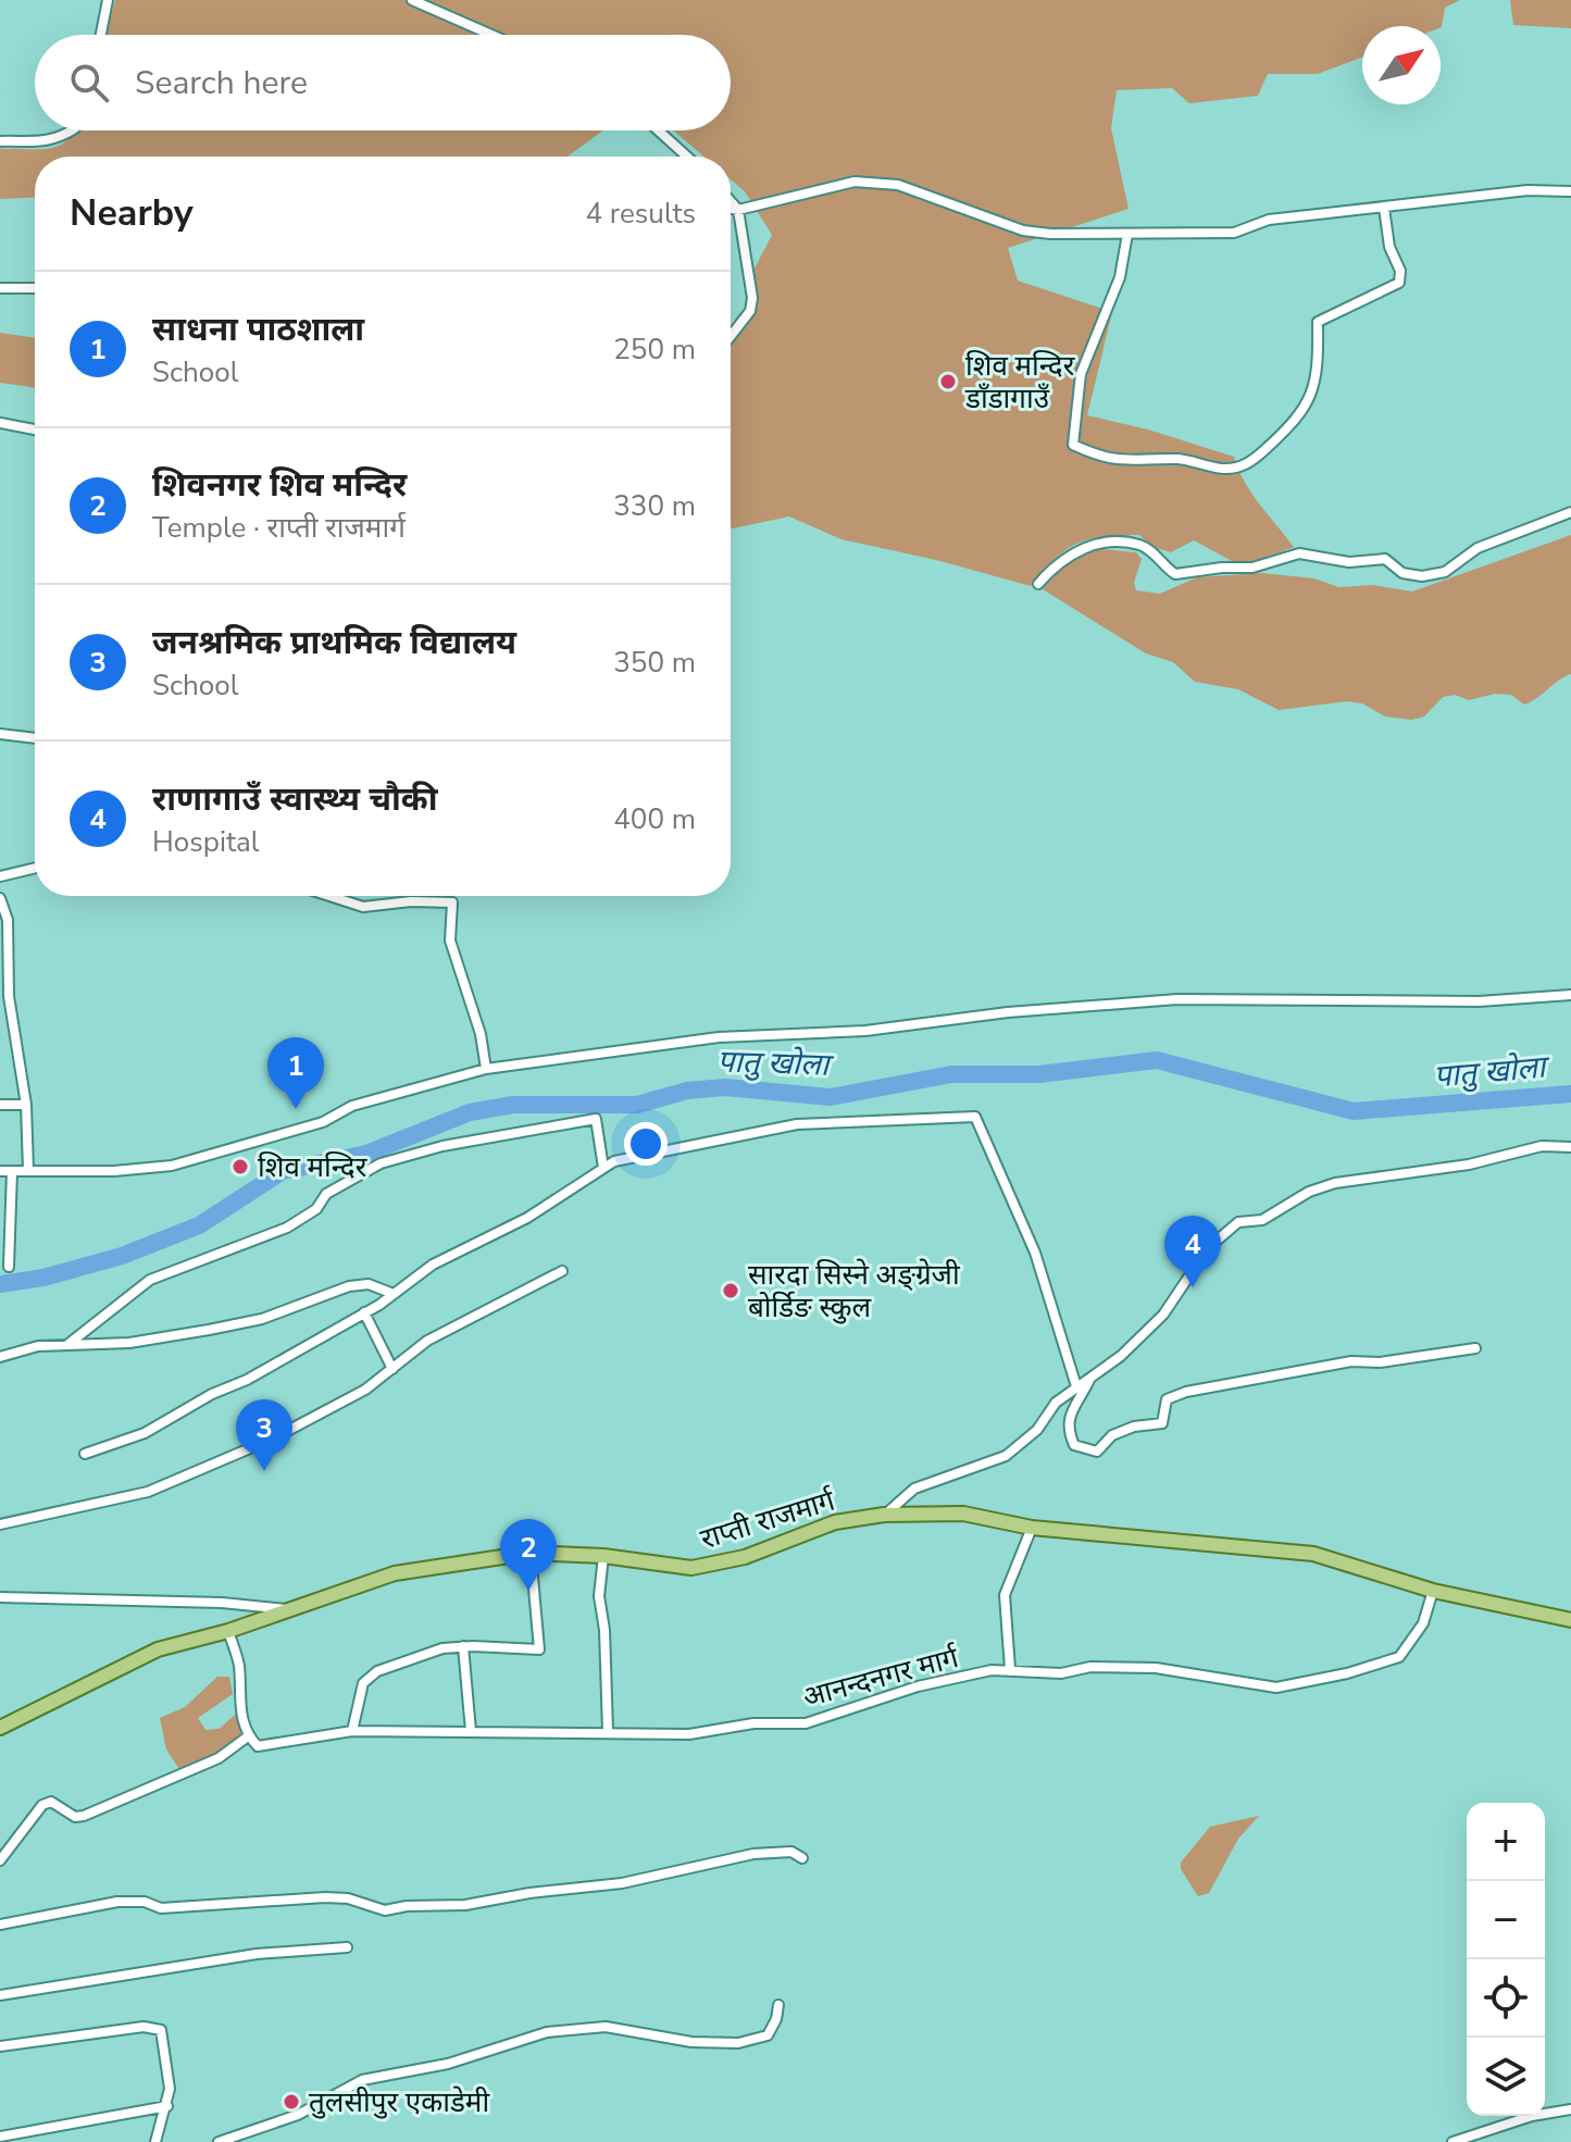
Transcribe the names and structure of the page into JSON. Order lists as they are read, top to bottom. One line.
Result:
{"streets":{"main road":["राप्ती राजमार्ग"],"street":["आनन्दनगर मार्ग"]},"crossings":[["राप्ती राजमार्ग","आनन्दनगर मार्ग"]],"water":["पातु खोला"],"places":["शिव मन्दिर डाँडागाउँ","शिव मन्दिर","सारदा सिस्ने अङ्ग्रेजी बोर्डिङ स्कुल","तुलसीपुर एकाडेमी"],"north":"top right","page":{"search":"Search here","heading":["Nearby","4 results"],"list":[{"mark":"1","name":"साधना पाठशाला","note":"School","value":"250 m"},{"mark":"2","name":"शिवनगर शिव मन्दिर","note":"Temple · राप्ती राजमार्ग","value":"330 m"},{"mark":"3","name":"जनश्रमिक प्राथमिक विद्यालय","note":"School","value":"350 m"},{"mark":"4","name":"राणागाउँ स्वास्थ्य चौकी","note":"Hospital","value":"400 m"}],"pins":["1","4","3","2"],"map_buttons":["+","−"]}}
